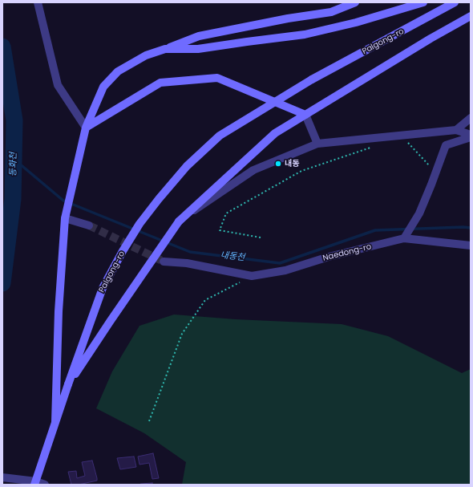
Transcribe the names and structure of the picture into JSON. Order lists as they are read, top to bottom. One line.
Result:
{"streets":{"main road":["Palgong-ro"],"street":["Naedong-ro"]},"water":["동화천","내동천"],"places":["내동"]}
